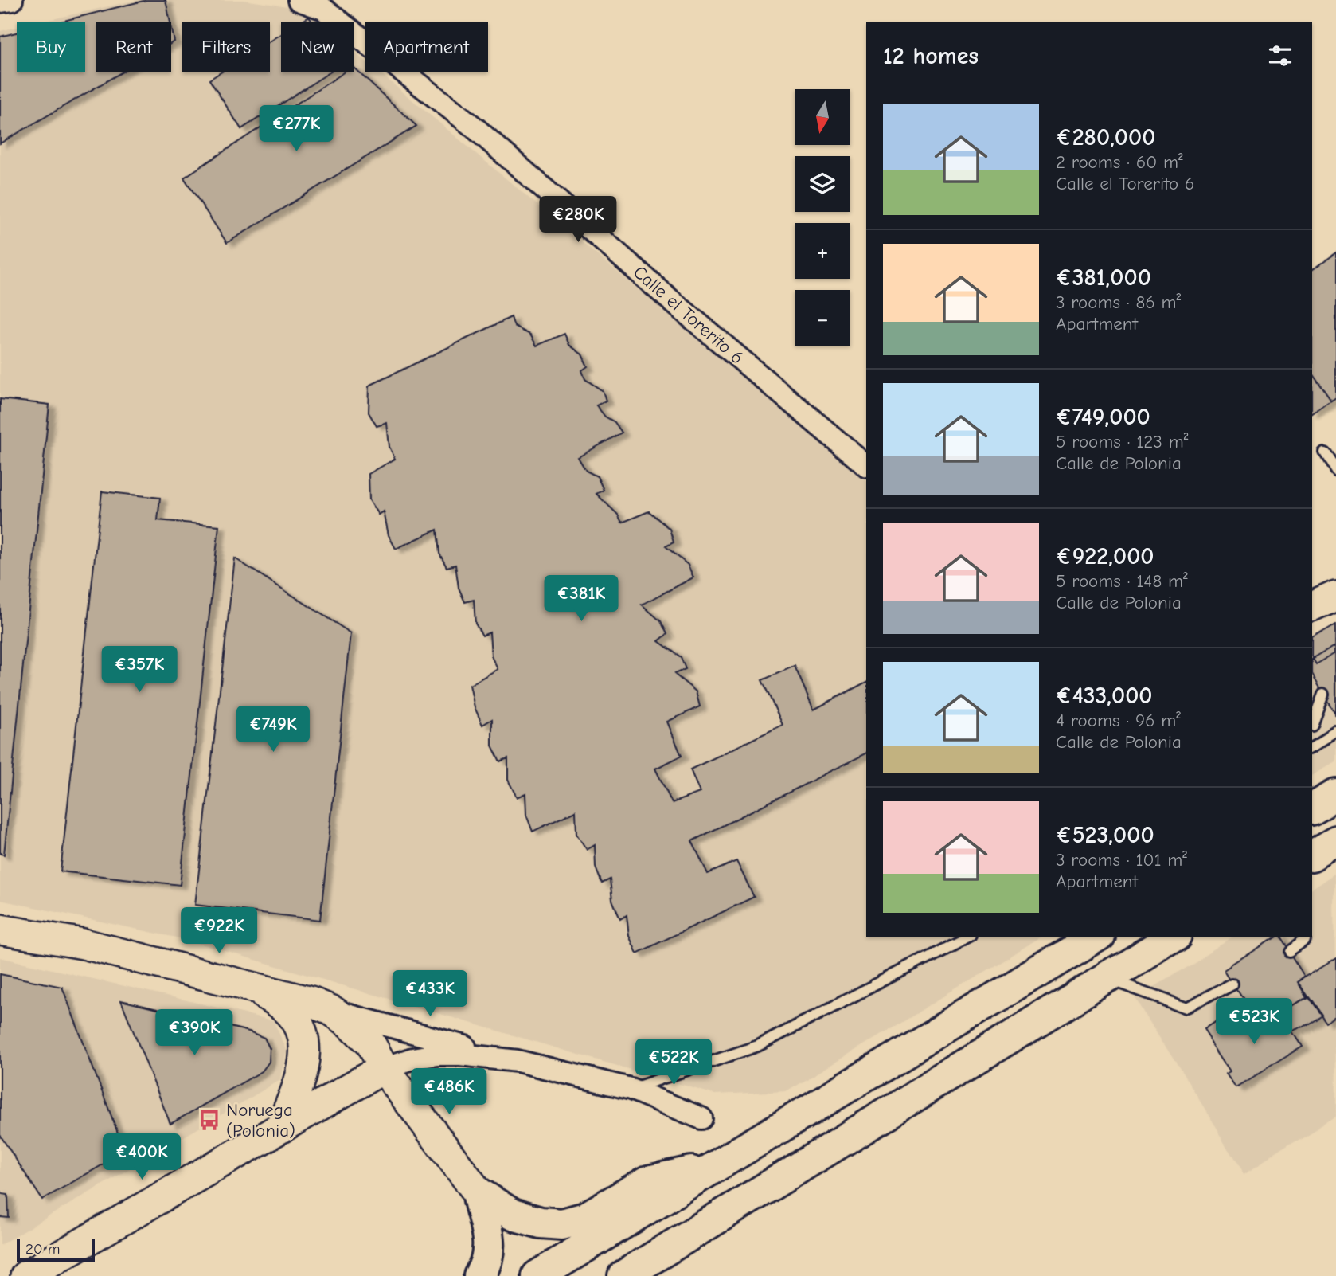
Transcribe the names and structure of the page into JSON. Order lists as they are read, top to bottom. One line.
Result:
{"streets":{"street":["Calle el Torerito 6"]},"places":{"bus stop":["Noruega (Polonia)"]},"scale_bar":"20 m","north":"bottom","page":{"chip":["Buy","Rent","Filters","New","Apartment"],"heading":"12 homes","map_buttons":["+","−"],"list":[{"name":"€280,000","note":"2 rooms · 60 m² · Calle el Torerito 6"},{"name":"€381,000","note":"3 rooms · 86 m² · Apartment"},{"name":"€749,000","note":"5 rooms · 123 m² · Calle de Polonia"},{"name":"€922,000","note":"5 rooms · 148 m² · Calle de Polonia"},{"name":"€433,000","note":"4 rooms · 96 m² · Calle de Polonia"},{"name":"€523,000","note":"3 rooms · 101 m² · Apartment"}],"price":["€277K","€280K","€381K","€357K","€749K","€922K","€433K","€523K","€390K","€522K","€486K","€400K"],"scale":"20 m"}}
